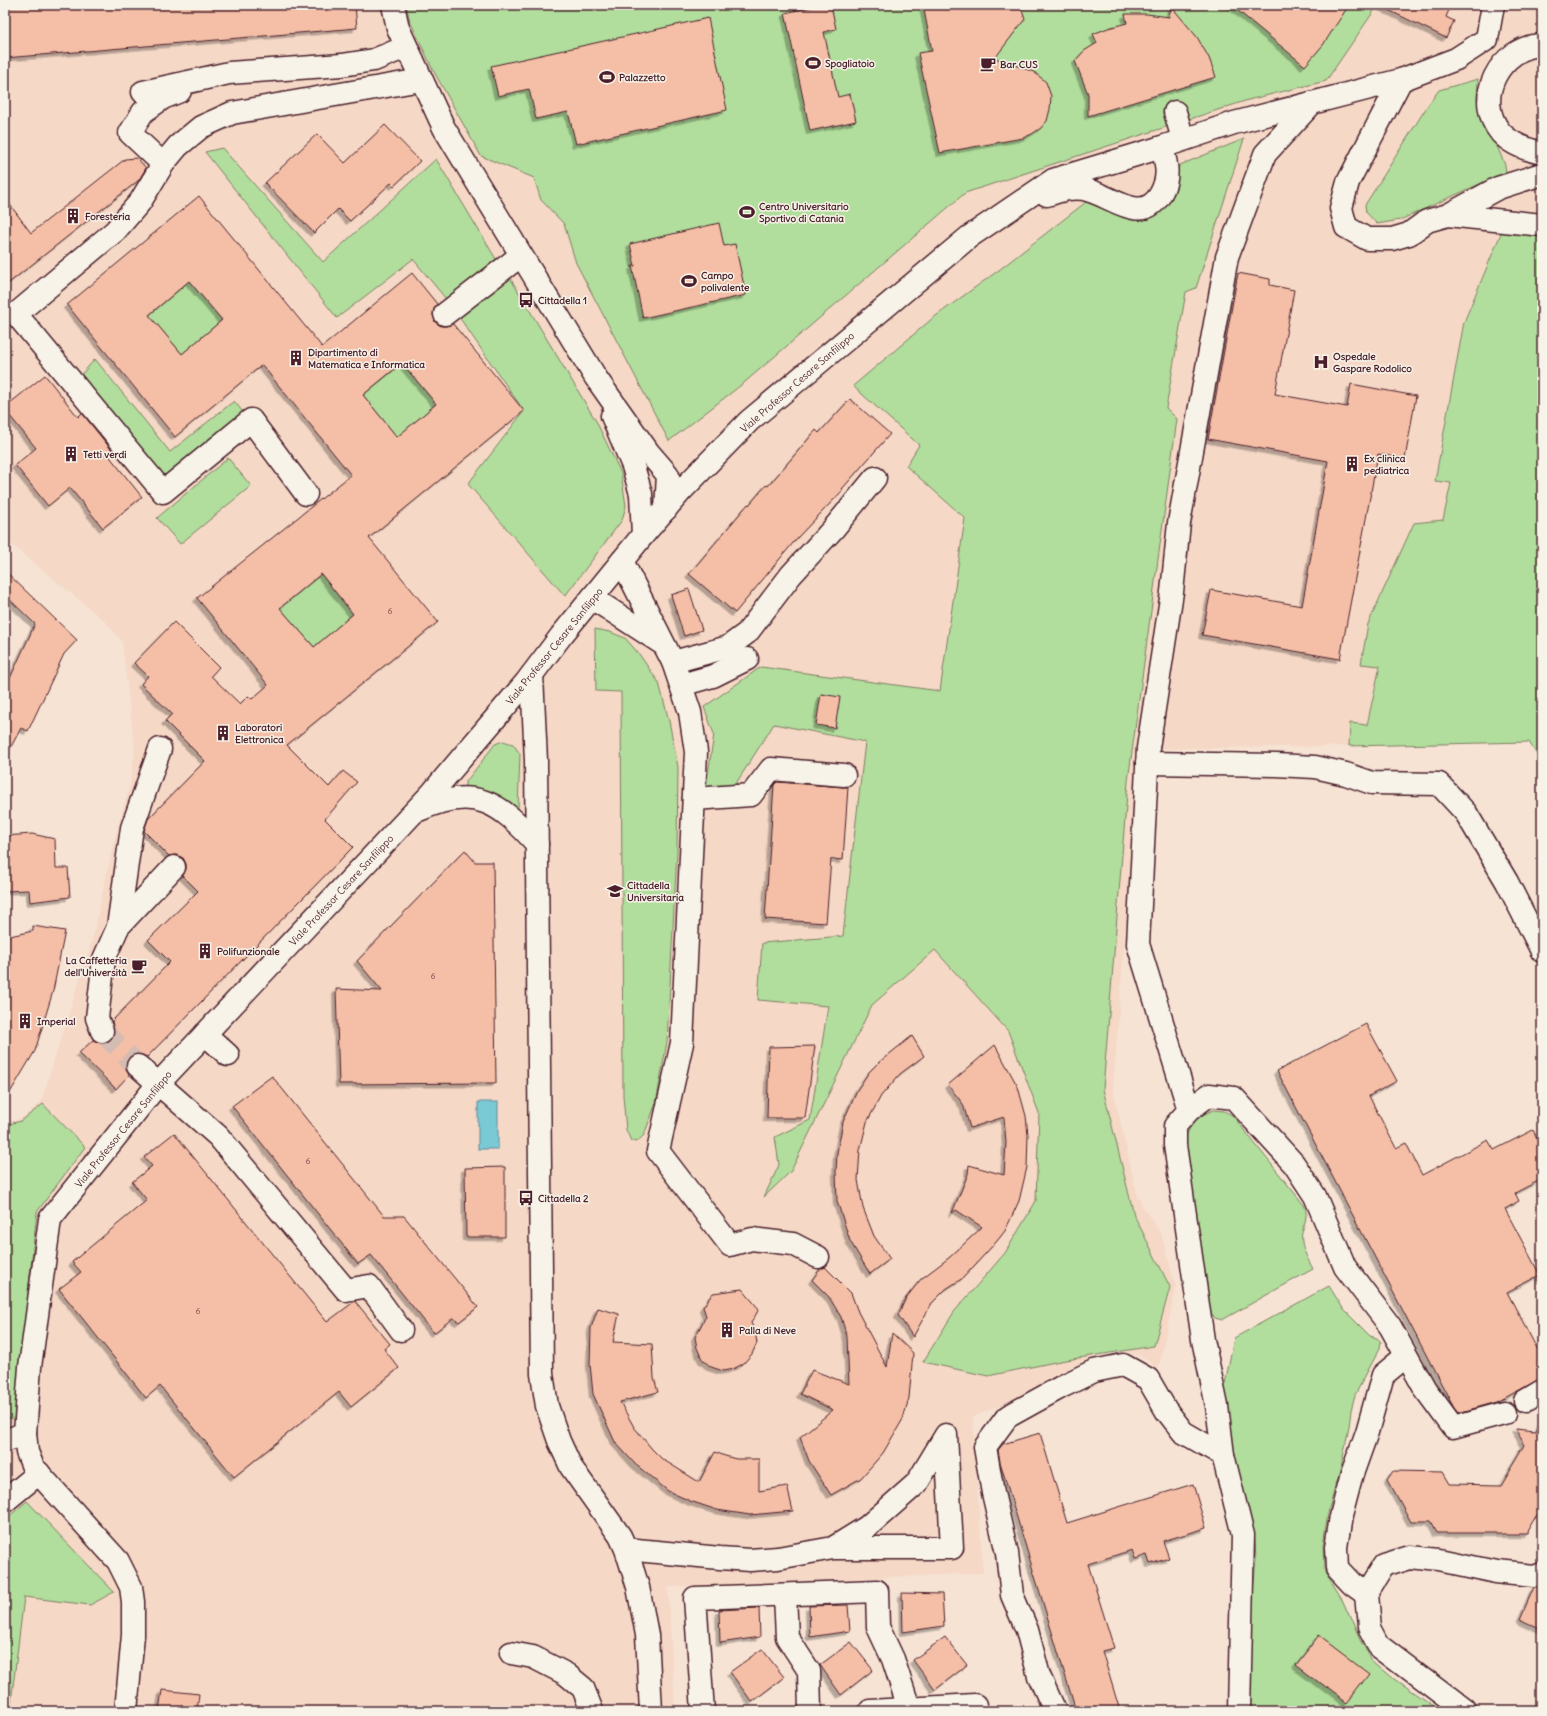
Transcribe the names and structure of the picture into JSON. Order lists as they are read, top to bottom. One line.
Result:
{"streets":{"street":["Viale Professor Cesare Sanfilippo"]},"places":{"sports":["Spogliatoio","Palazzetto","Centro Universitario Sportivo di Catania","Campo polivalente"],"cafe":["Bar CUS","La Caffetteria dell'Università"],"building":["Foresteria","Dipartimento di Matematica e Informatica","Tetti verdi","Ex clinica pediatrica","Laboratori Elettronica","Polifunzionale","Imperial","Palla di Neve"],"bus stop":["Cittadella 1","Cittadella 2"],"hospital":["Ospedale Gaspare Rodolico"],"school or university":["Cittadella Universitaria"]},"house_numbers":["6","6","6","6"]}
